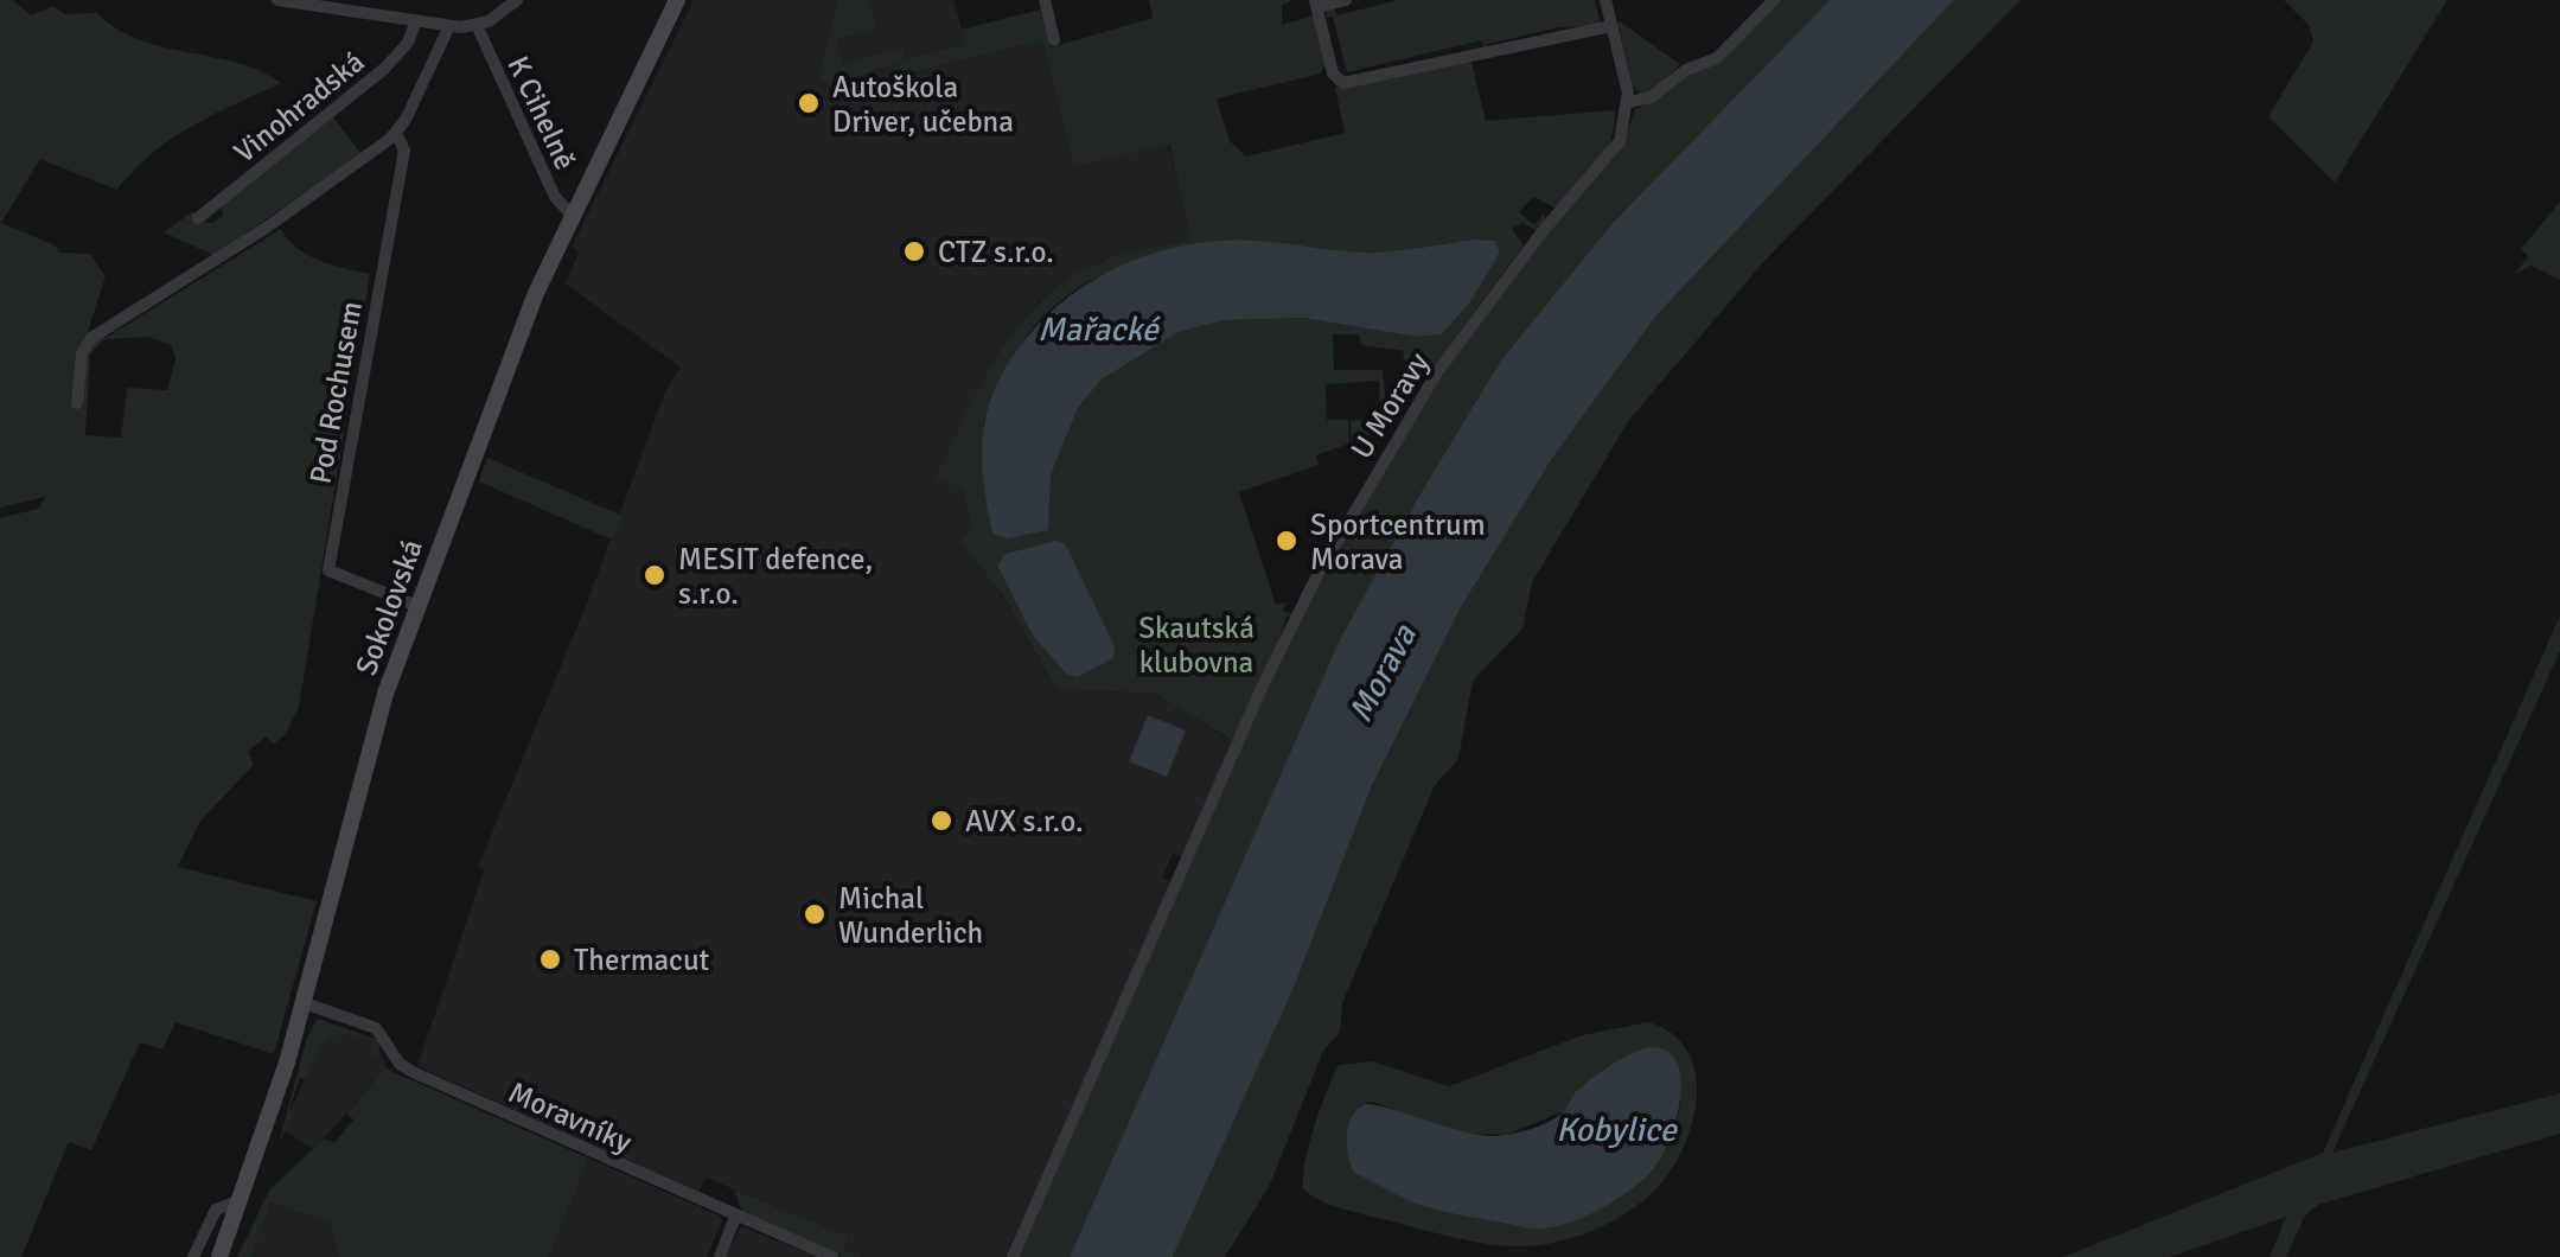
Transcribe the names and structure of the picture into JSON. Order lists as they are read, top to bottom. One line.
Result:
{"streets":{"main road":["Sokolovská"],"street":["Vinohradská","K Cihelně","Pod Rochusem","U Moravy","Moravníky"]},"crossings":[["Vinohradská","K Cihelně"],["Vinohradská","Pod Rochusem"],["K Cihelně","Sokolovská"],["Pod Rochusem","Sokolovská"],["Sokolovská","Moravníky"]],"water":["Mařacké","Morava","Kobylice"],"parks":["Skautská klubovna"],"places":["Autoškola Driver, učebna","CTZ s.r.o.","Sportcentrum Morava","MESIT defence, s.r.o.","AVX s.r.o.","Michal Wunderlich","Thermacut"]}
